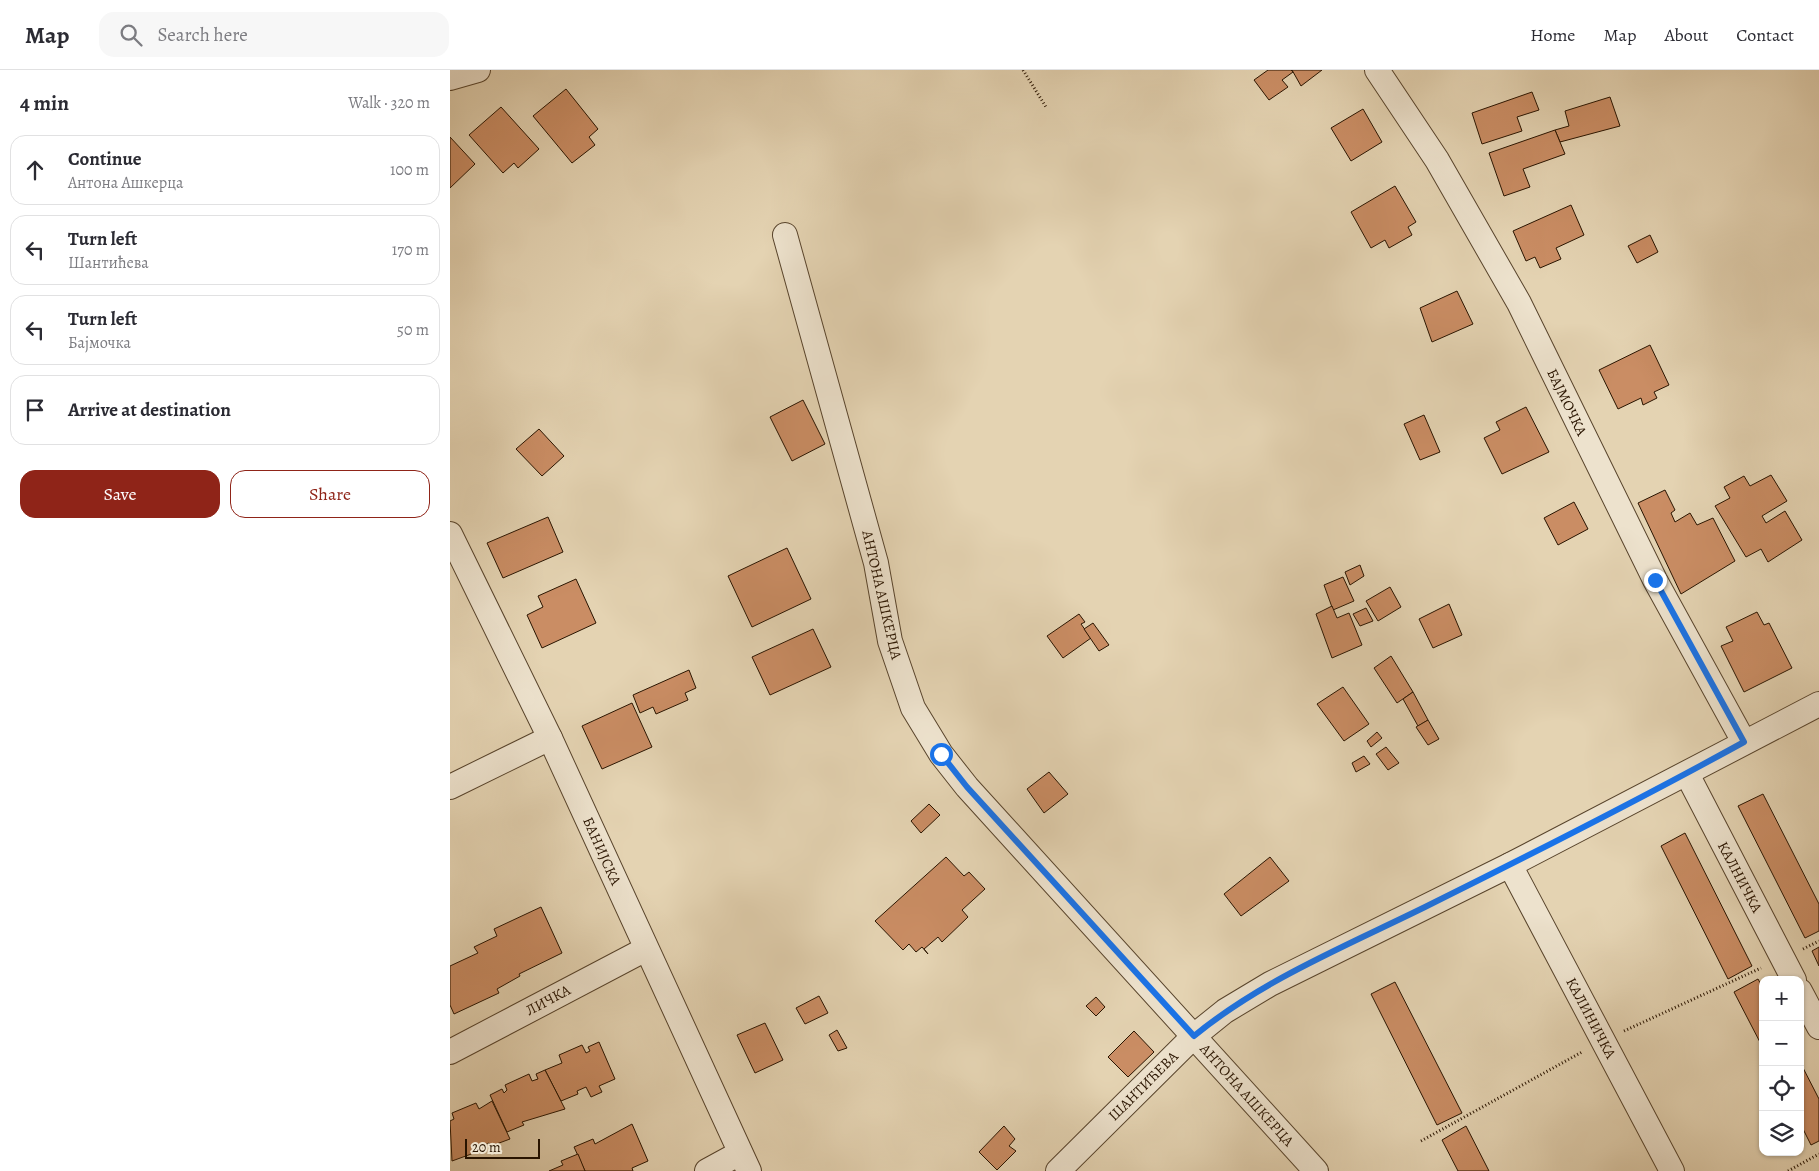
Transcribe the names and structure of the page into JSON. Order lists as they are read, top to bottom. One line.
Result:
{"streets":{"street":["БАЈМОЧКА","АНТОНА АШКЕРЦА","БАНИЈСКА","КАЛНИЧКА","ЛИЧКА","КАЛИНИЧКА","ШАНТИЋЕВА"]},"crossings":[["БАЈМОЧКА","ШАНТИЋЕВА"],["АНТОНА АШКЕРЦА","ШАНТИЋЕВА"],["БАНИЈСКА","ЛИЧКА"],["КАЛНИЧКА","ШАНТИЋЕВА"],["КАЛИНИЧКА","ШАНТИЋЕВА"]],"scale_bar":"20 m","page":{"header":"Map","search":"Search here","nav":["Home","Map","About","Contact"],"heading":["4 min","Walk · 320 m"],"list":[["Continue","Антона Ашкерца","100 m"],["Turn left","Шантићева","170 m"],["Turn left","Бајмочка","50 m"],"Arrive at destination"],"buttons":["Save","Share"],"map_buttons":["+","−"],"scale":"20 m"}}
